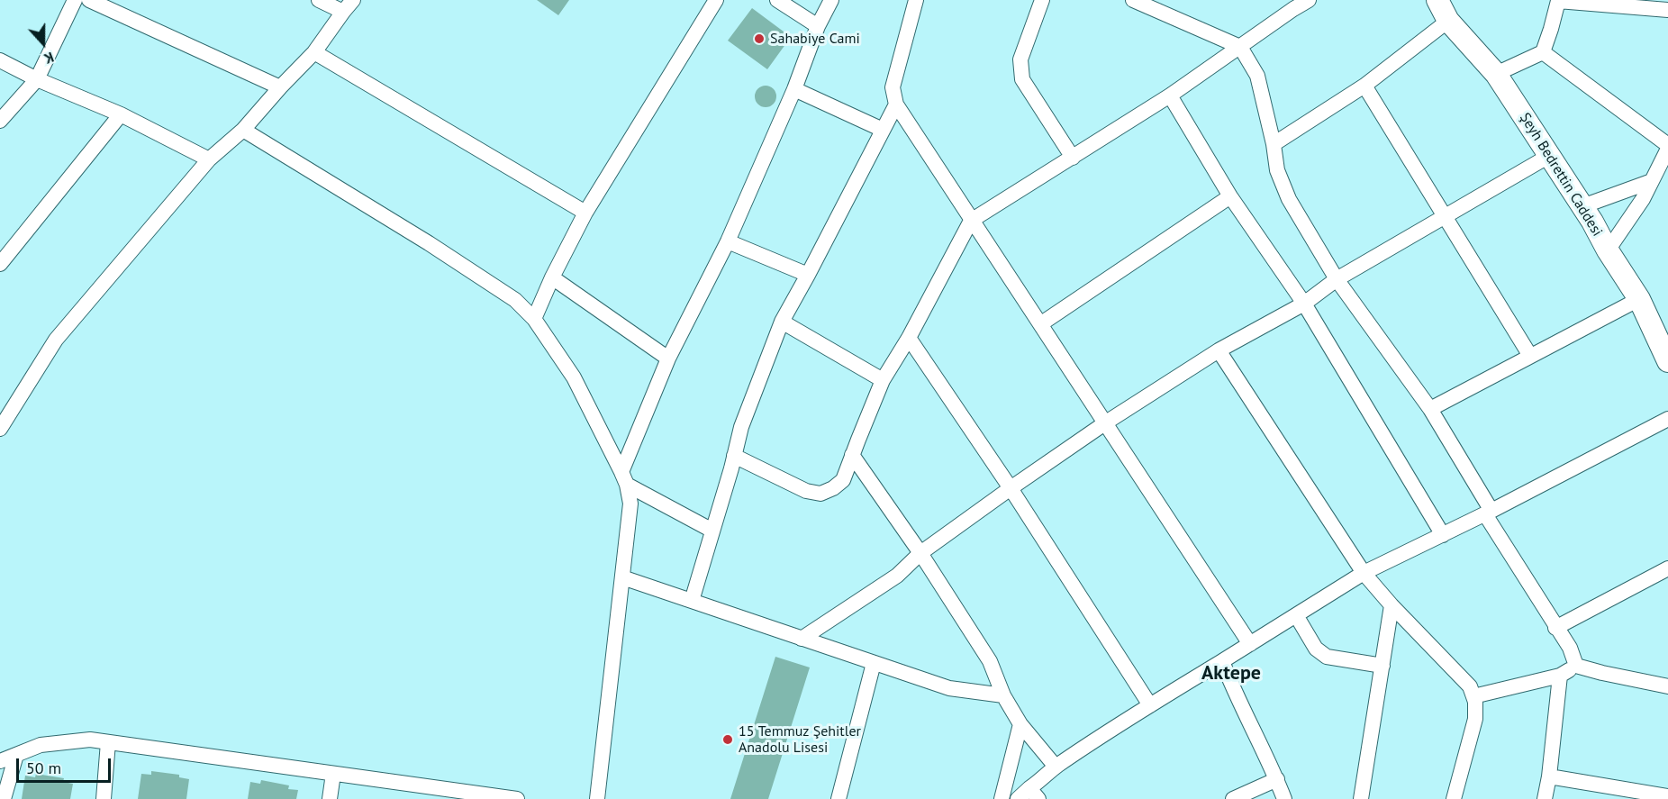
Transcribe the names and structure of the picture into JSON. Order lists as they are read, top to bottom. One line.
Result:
{"streets":{"main road":["Şeyh Bedrettin Caddesi"]},"districts":["Aktepe"],"places":["Sahabiye Cami","15 Temmuz Şehitler Anadolu Lisesi"],"scale_bar":"50 m","north":"bottom"}
